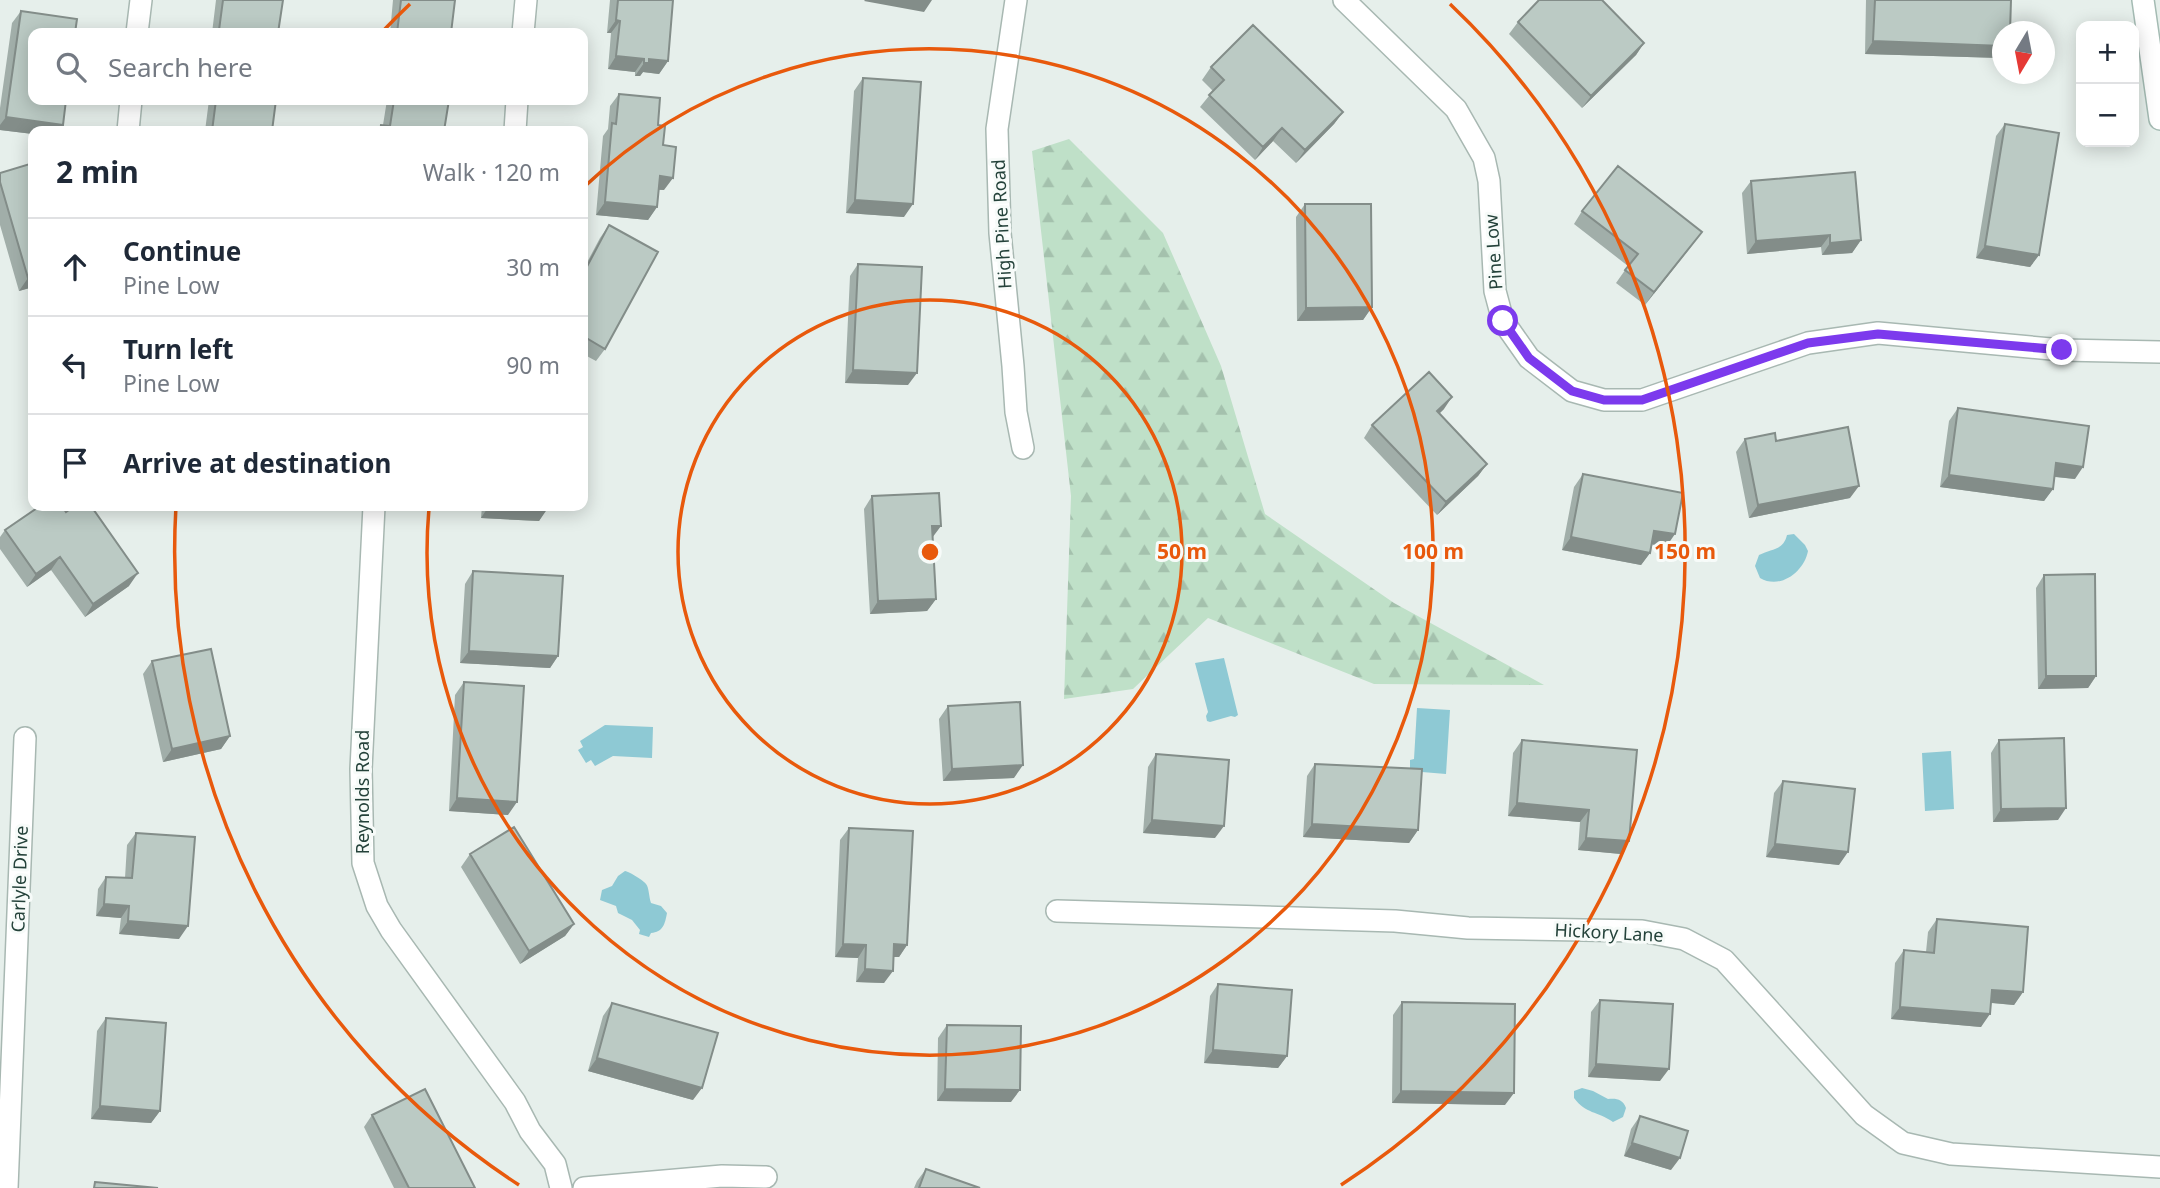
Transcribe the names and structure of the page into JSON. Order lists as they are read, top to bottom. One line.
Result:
{"streets":{"street":["High Pine Road","Pine Low","Reynolds Road","Carlyle Drive","Hickory Lane"]},"north":"bottom","page":{"map_buttons":["+","−"],"search":"Search here","heading":["2 min","Walk · 120 m"],"list":[["Continue","Pine Low","30 m"],["Turn left","Pine Low","90 m"],"Arrive at destination"]},"rings":["50 m","100 m","150 m"]}
